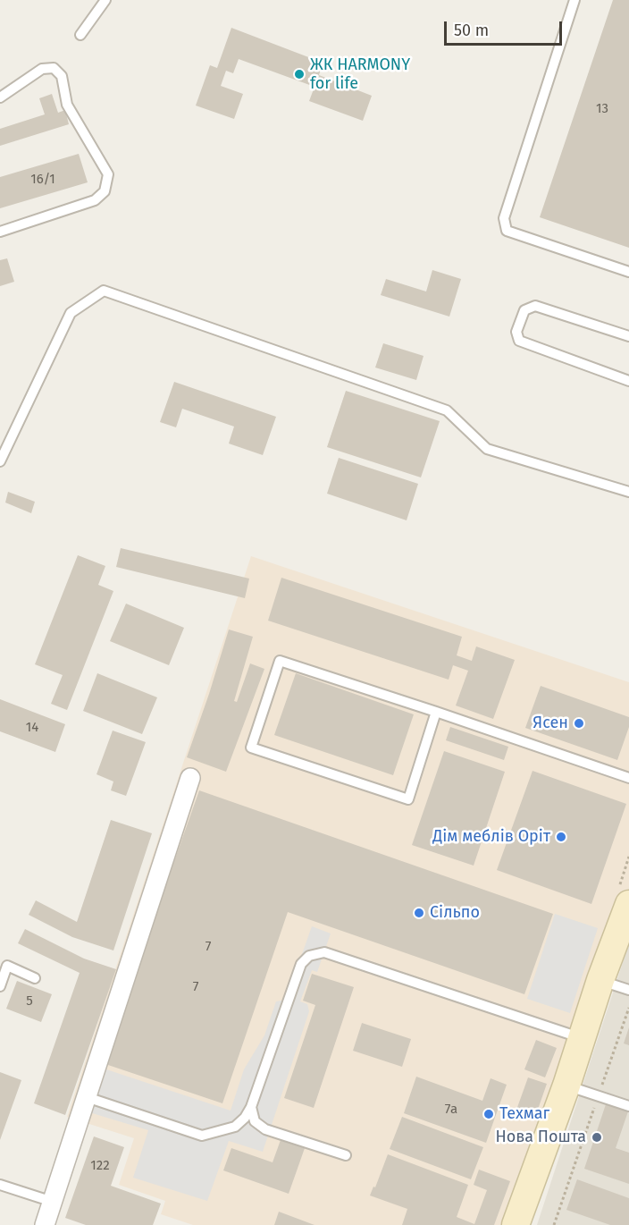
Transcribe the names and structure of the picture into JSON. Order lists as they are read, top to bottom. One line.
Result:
{"places":["ЖК HARMONY for life","Ясен","Дім меблів Оріт","Сільпо","Техмаг","Нова Пошта"],"house_numbers":["13","16/1","14","7","7","5","7а","122"],"scale_bar":"50 m"}
